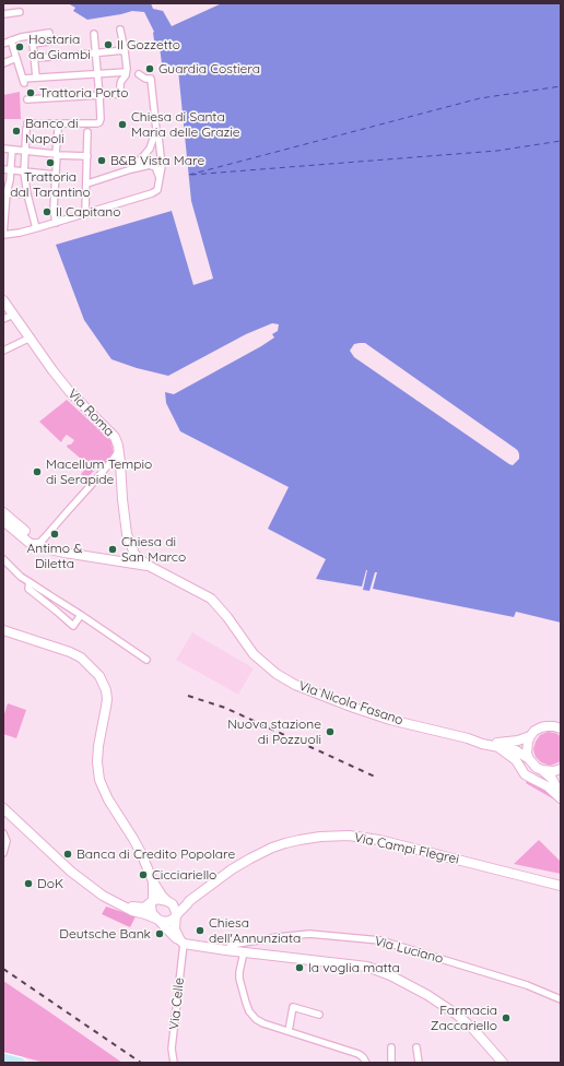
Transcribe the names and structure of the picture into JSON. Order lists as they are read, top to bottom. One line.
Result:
{"streets":{"street":["Via Roma","Via Nicola Fasano","Via Campi Flegrei","Via Luciano","Via Celle"]},"crossings":[["Via Roma","Via Nicola Fasano"]],"places":["Il Gozzetto","Hostaria da Giambi","Guardia Costiera","Trattoria Porto","Chiesa di Santa Maria delle Grazie","Banco di Napoli","B&B Vista Mare","Trattoria dal Tarantino","Il Capitano","Macellum Tempio di Serapide","Antimo & Diletta","Chiesa di San Marco","Nuova stazione di Pozzuoli","Banca di Credito Popolare","Cicciariello","DoK","Chiesa dell'Annunziata","Deutsche Bank","la voglia matta","Farmacia Zaccariello"]}
